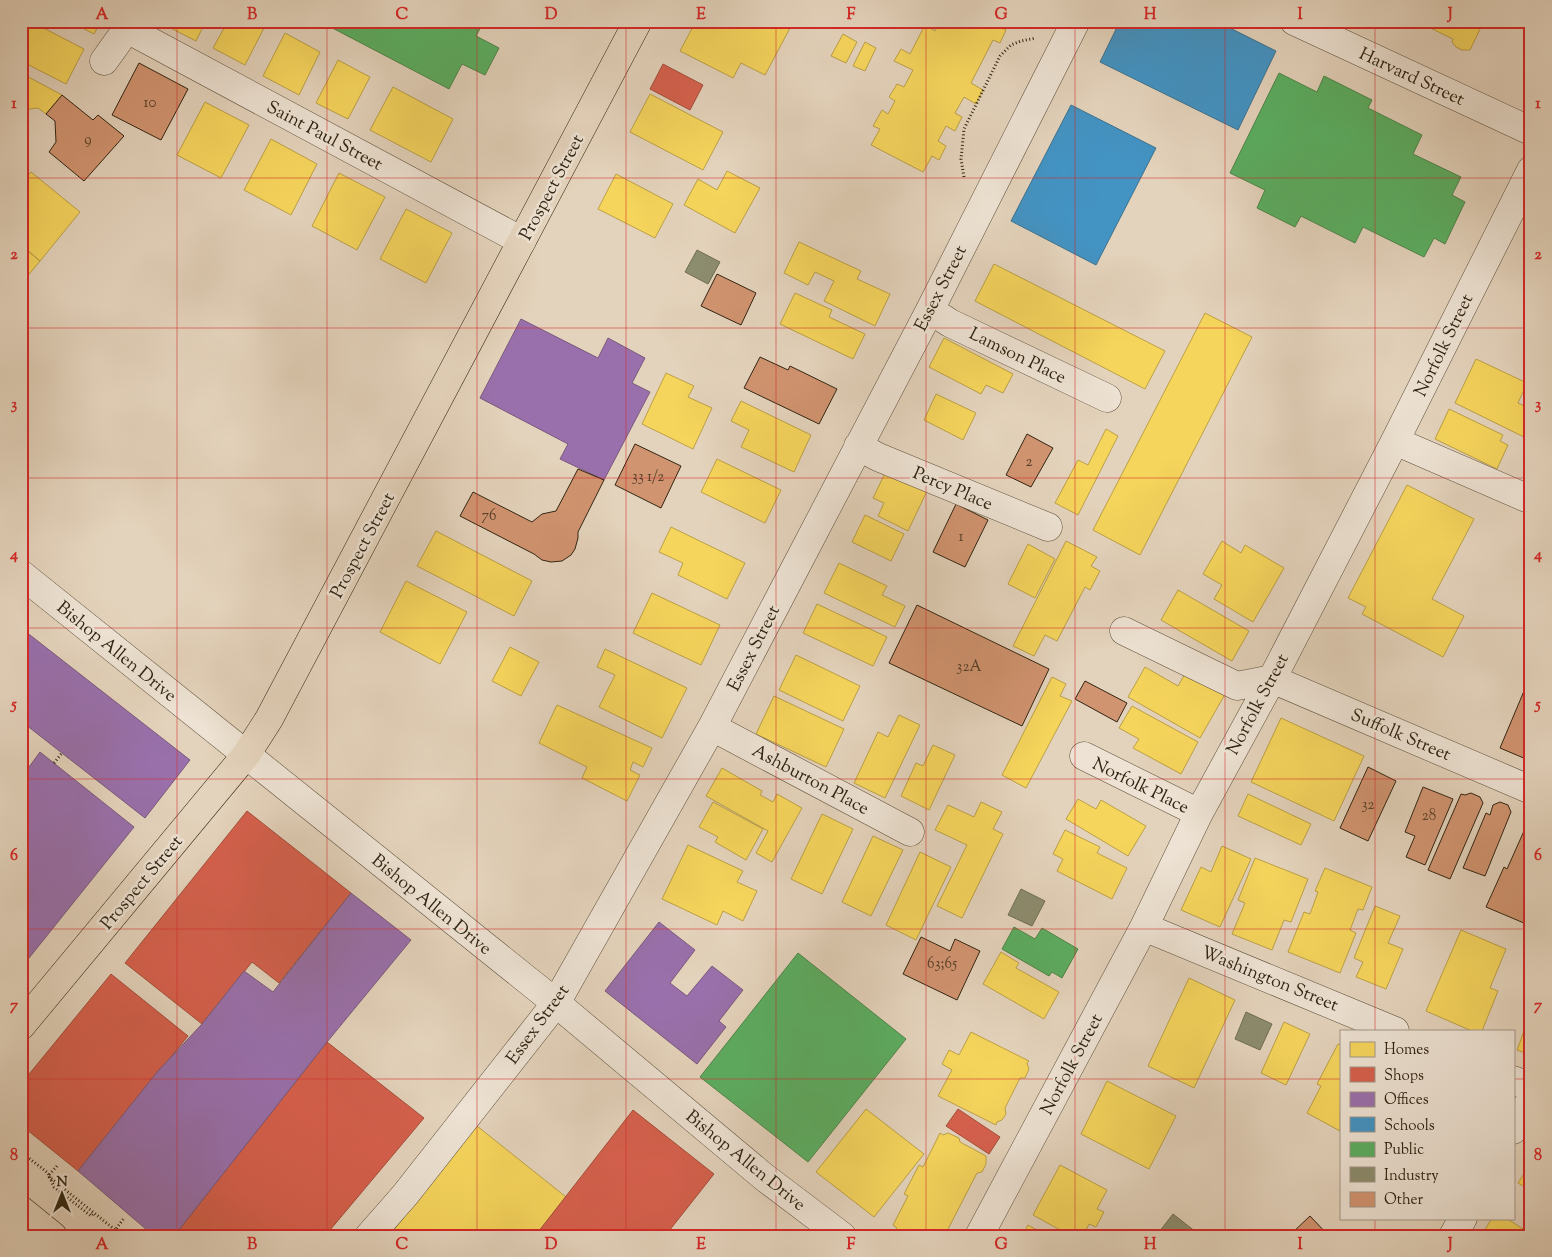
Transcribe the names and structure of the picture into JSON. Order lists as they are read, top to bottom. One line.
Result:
{"streets":{"main road":["Prospect Street"],"street":["Harvard Street","Saint Paul Street","Essex Street","Norfolk Street","Lamson Place","Percy Place","Bishop Allen Drive","Suffolk Street","Ashburton Place","Norfolk Place","Washington Street"]},"crossings":[["Saint Paul Street","Prospect Street"],["Prospect Street","Bishop Allen Drive"],["Essex Street","Lamson Place"],["Essex Street","Percy Place"],["Essex Street","Bishop Allen Drive"],["Essex Street","Ashburton Place"],["Norfolk Street","Suffolk Street"],["Norfolk Street","Norfolk Place"],["Norfolk Street","Washington Street"]],"house_numbers":["10","9","2","33 1/2","76","1","32A","32","28","63;65"],"legend":["Homes","Shops","Offices","Schools","Public","Industry","Other"],"north":"top","grid":{"columns":["A","B","C","D","E","F","G","H","I","J"],"rows":["1","2","3","4","5","6","7","8"]}}
